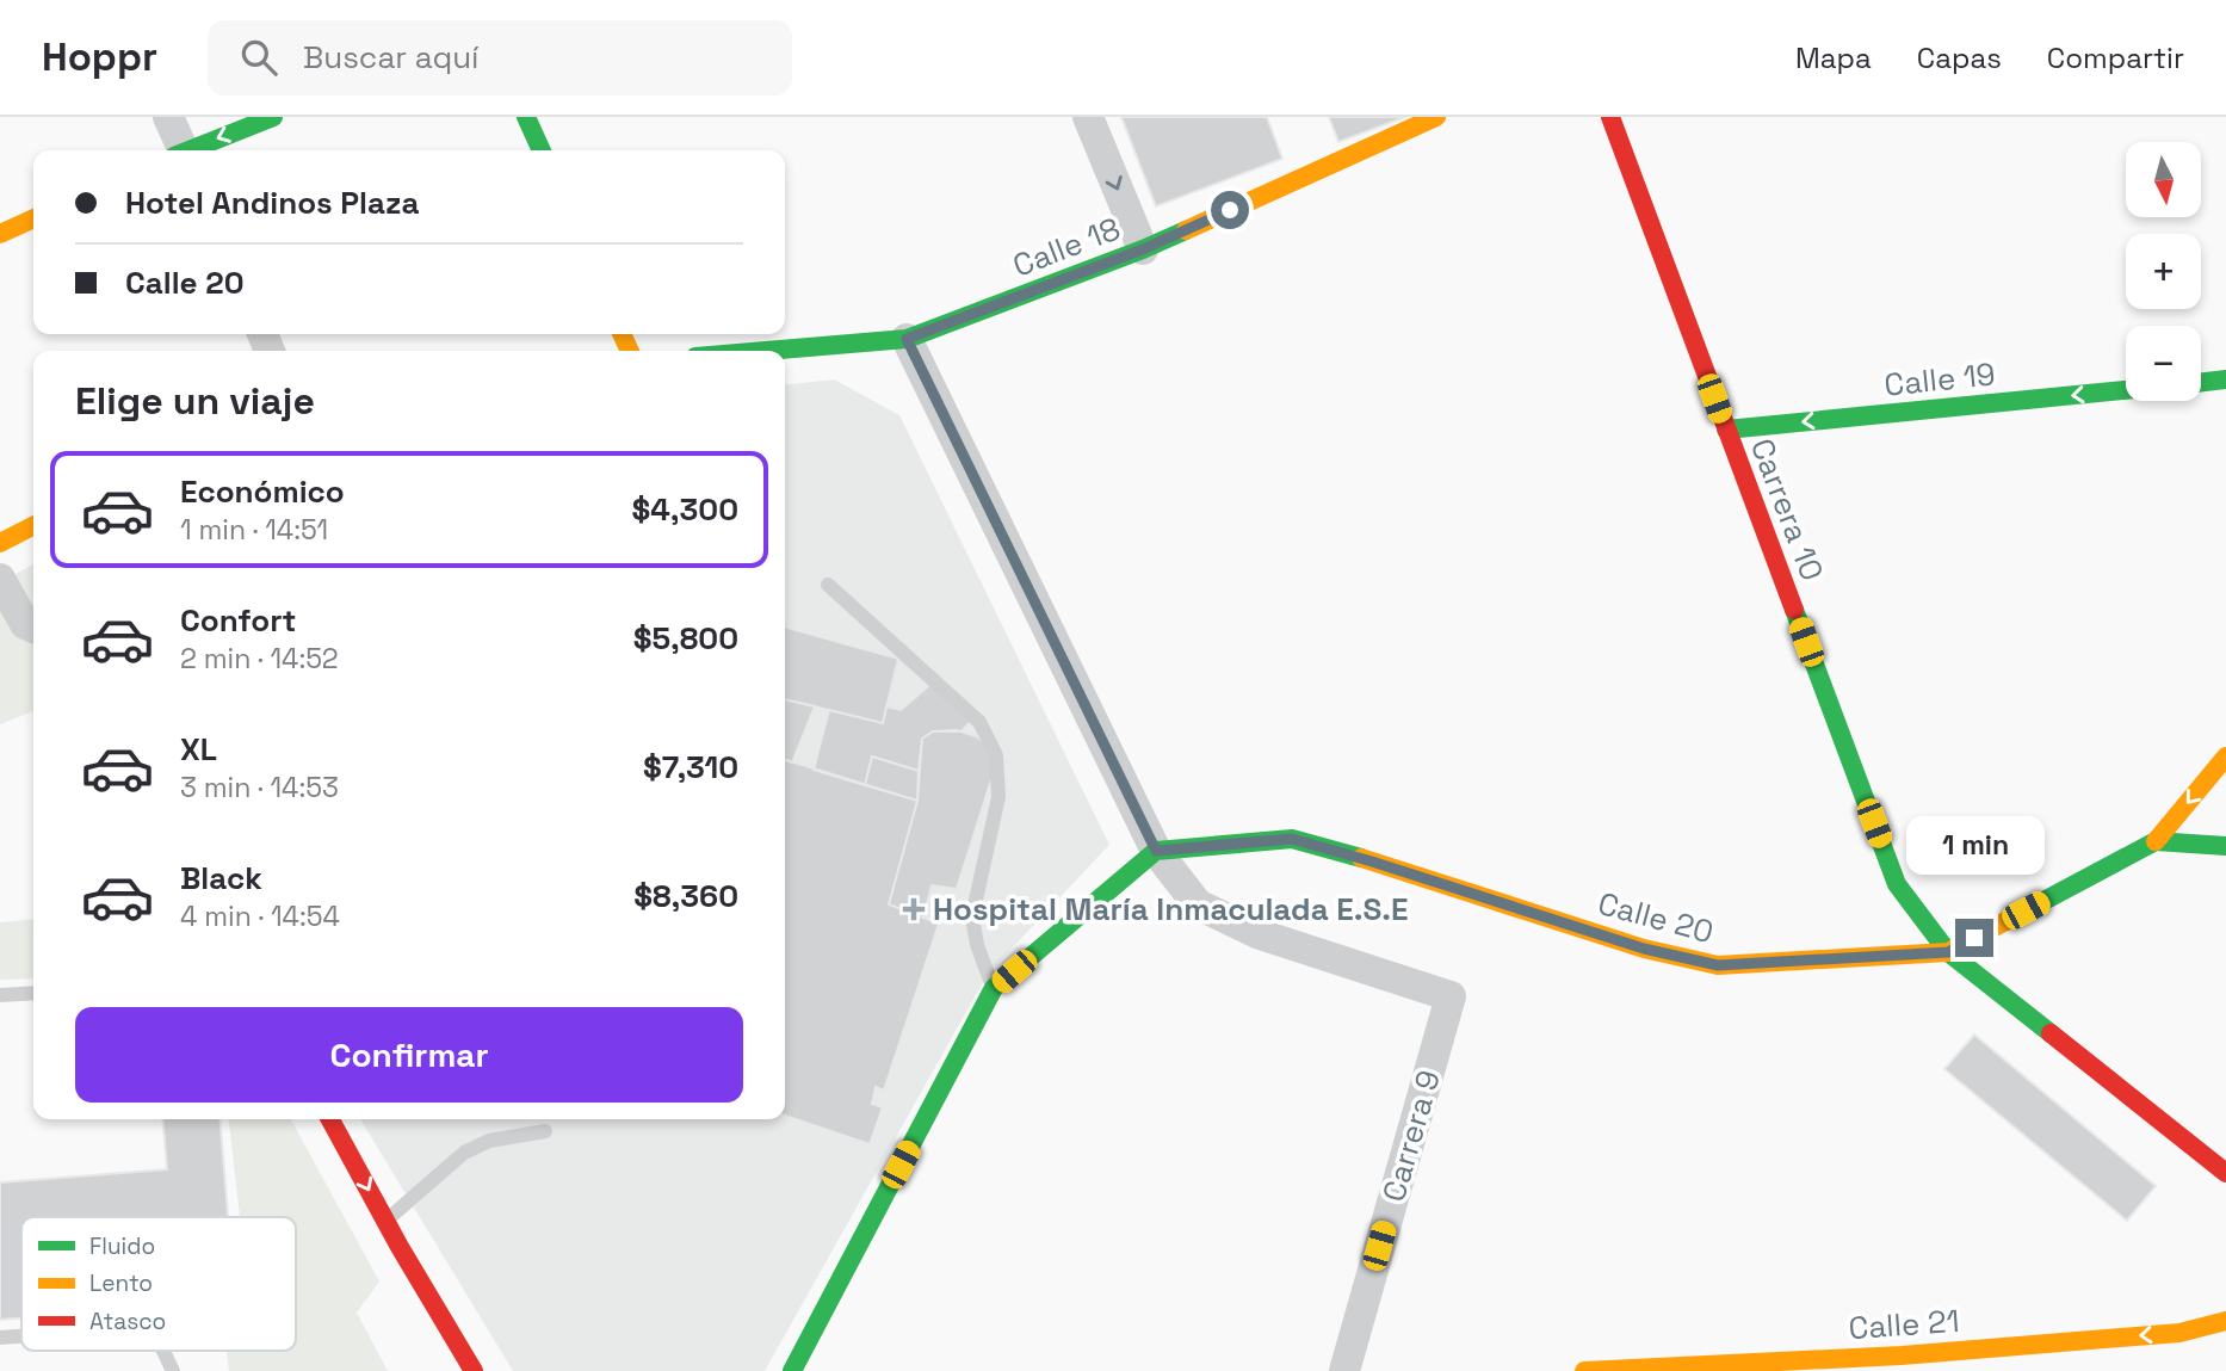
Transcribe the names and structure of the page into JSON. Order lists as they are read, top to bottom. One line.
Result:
{"streets":{"main road":["Calle 18","Calle 19","Carrera 10","Calle 20","Calle 21"],"street":["Carrera 9"]},"crossings":[["Calle 19","Carrera 10"],["Carrera 10","Calle 20"],["Calle 20","Carrera 9"]],"one_way":["Calle 19","Calle 21"],"places":{"health":["Hospital María Inmaculada E.S.E"]},"legend":["Fluido","Lento","Atasco"],"north":"bottom","page":{"header":"Hoppr","search":"Buscar aquí","nav":["Mapa","Capas","Compartir"],"map_buttons":["+","−"],"banner":["Hotel Andinos Plaza","Calle 20"],"heading":"Elige un viaje","list":[{"name":"Económico","note":"1 min · 14:51","value":"$4,300"},{"name":"Confort","note":"2 min · 14:52","value":"$5,800"},{"name":"XL","note":"3 min · 14:53","value":"$7,310"},{"name":"Black","note":"4 min · 14:54","value":"$8,360"}],"bubble":"1 min","buttons":"Confirmar"}}
